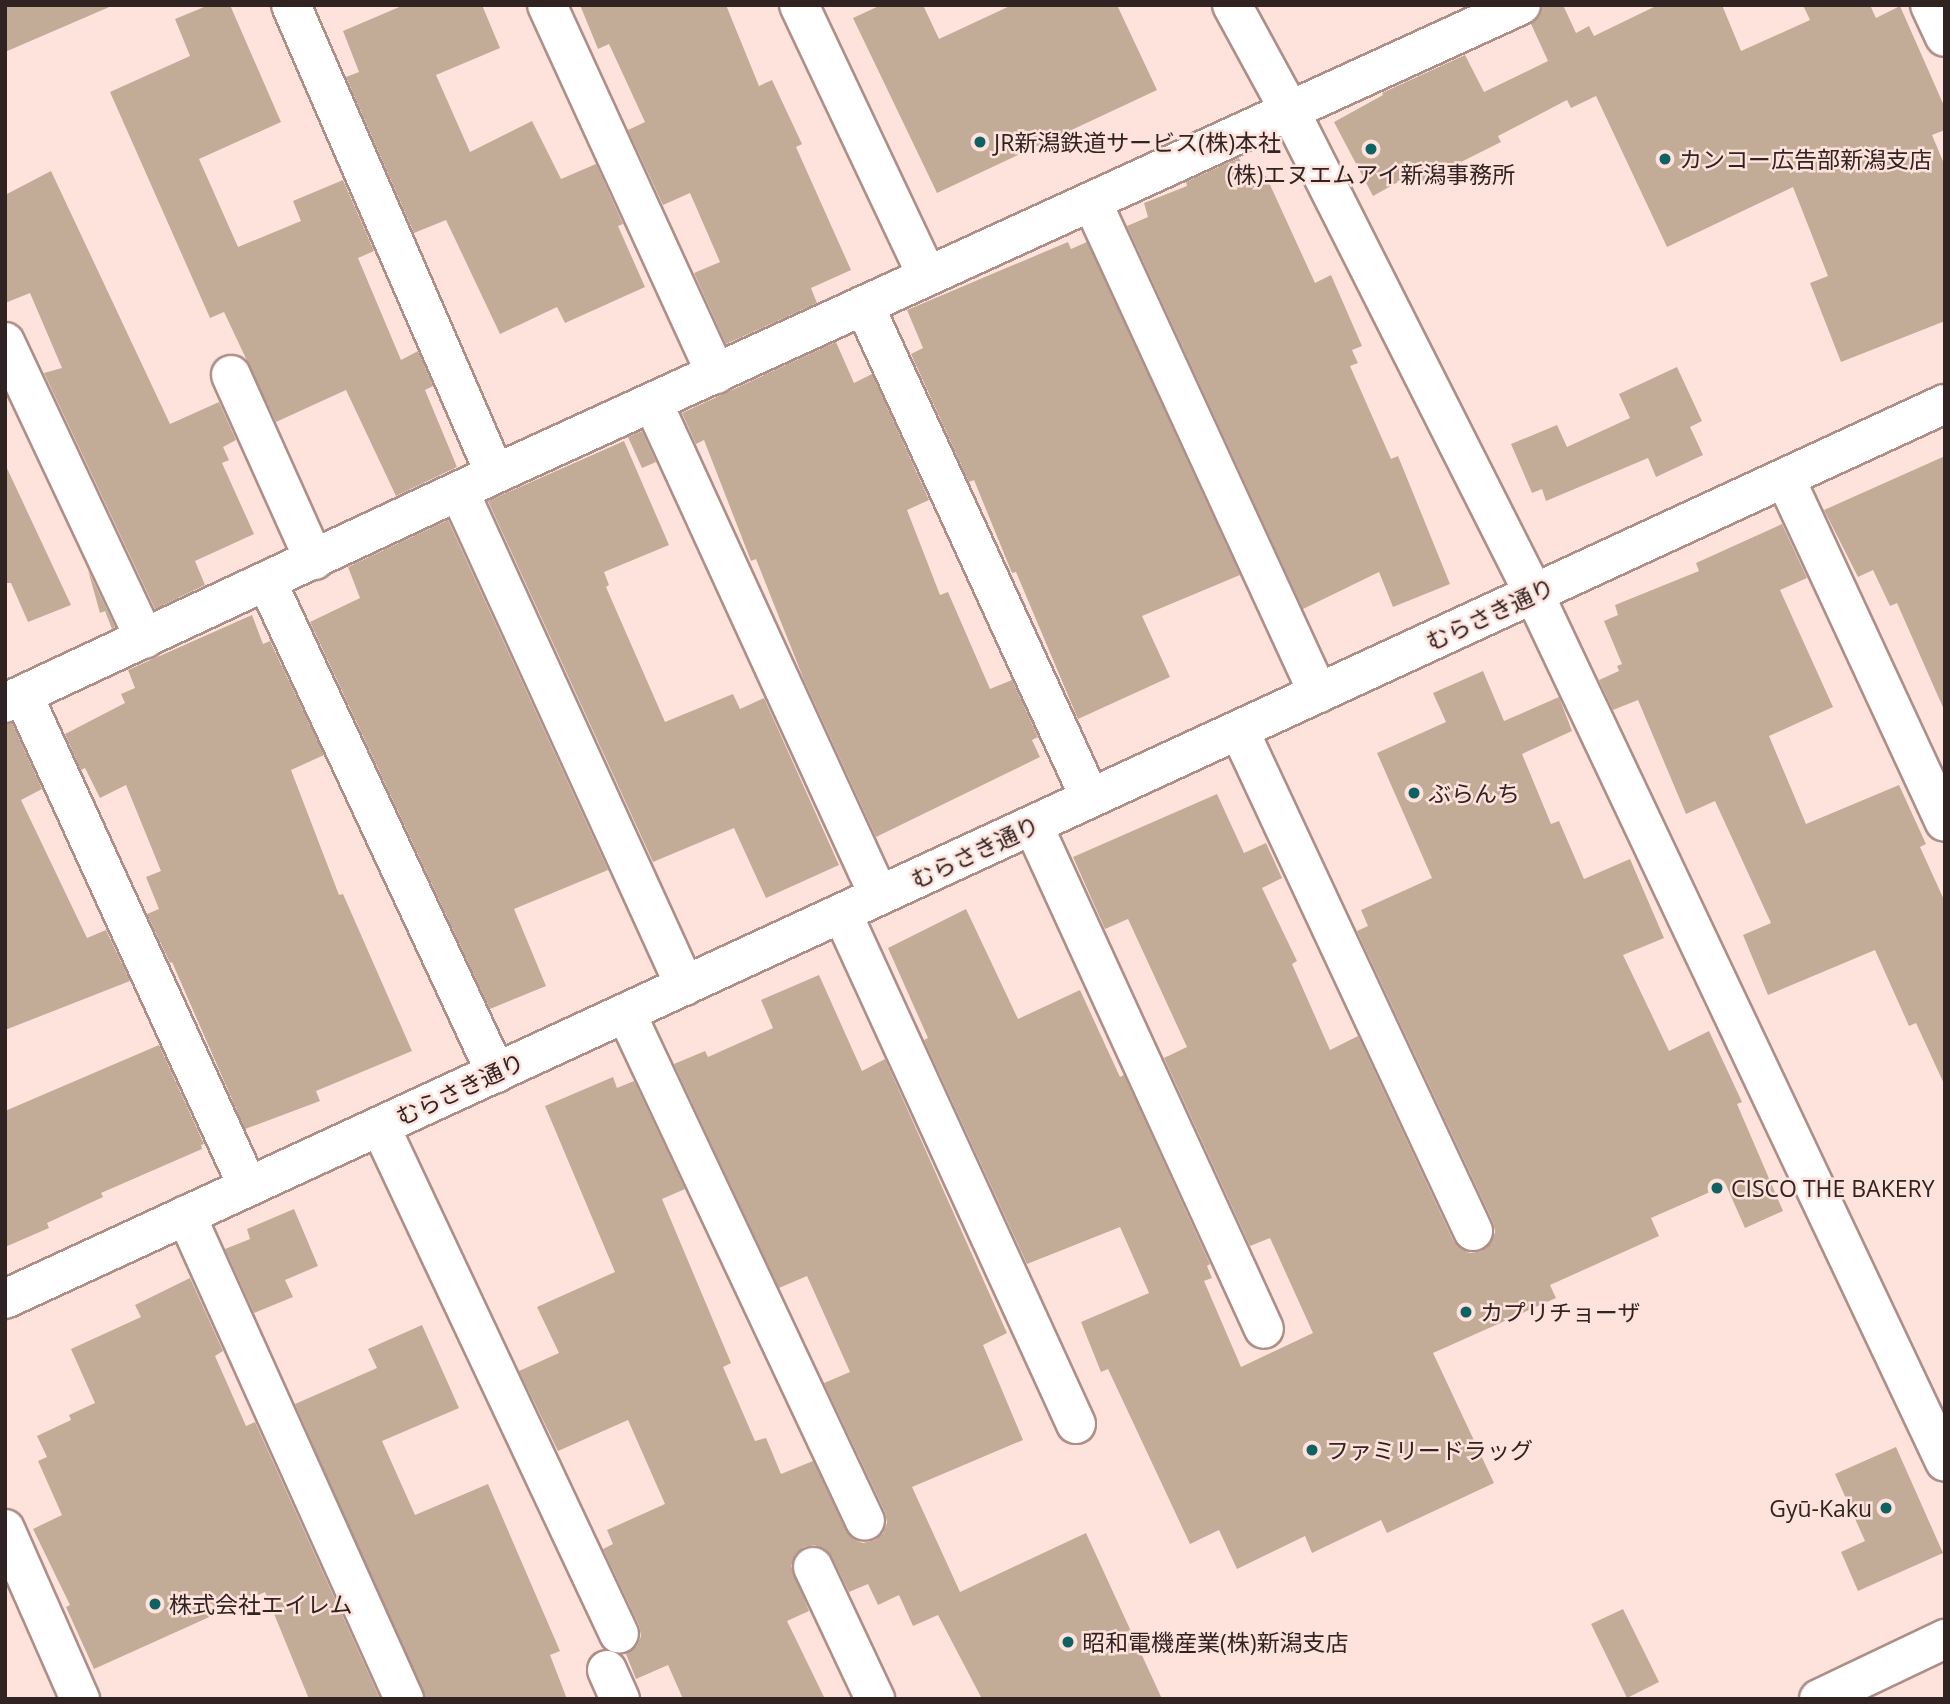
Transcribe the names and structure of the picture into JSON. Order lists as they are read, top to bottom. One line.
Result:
{"streets":{"street":["むらさき通り"]},"places":["JR新潟鉄道サービス(株)本社","(株)エヌエムアイ新潟事務所","カンコー広告部新潟支店","ぶらんち","CISCO THE BAKERY","カプリチョーザ","ファミリードラッグ","Gyū-Kaku","株式会社エイレム","昭和電機産業(株)新潟支店"]}
